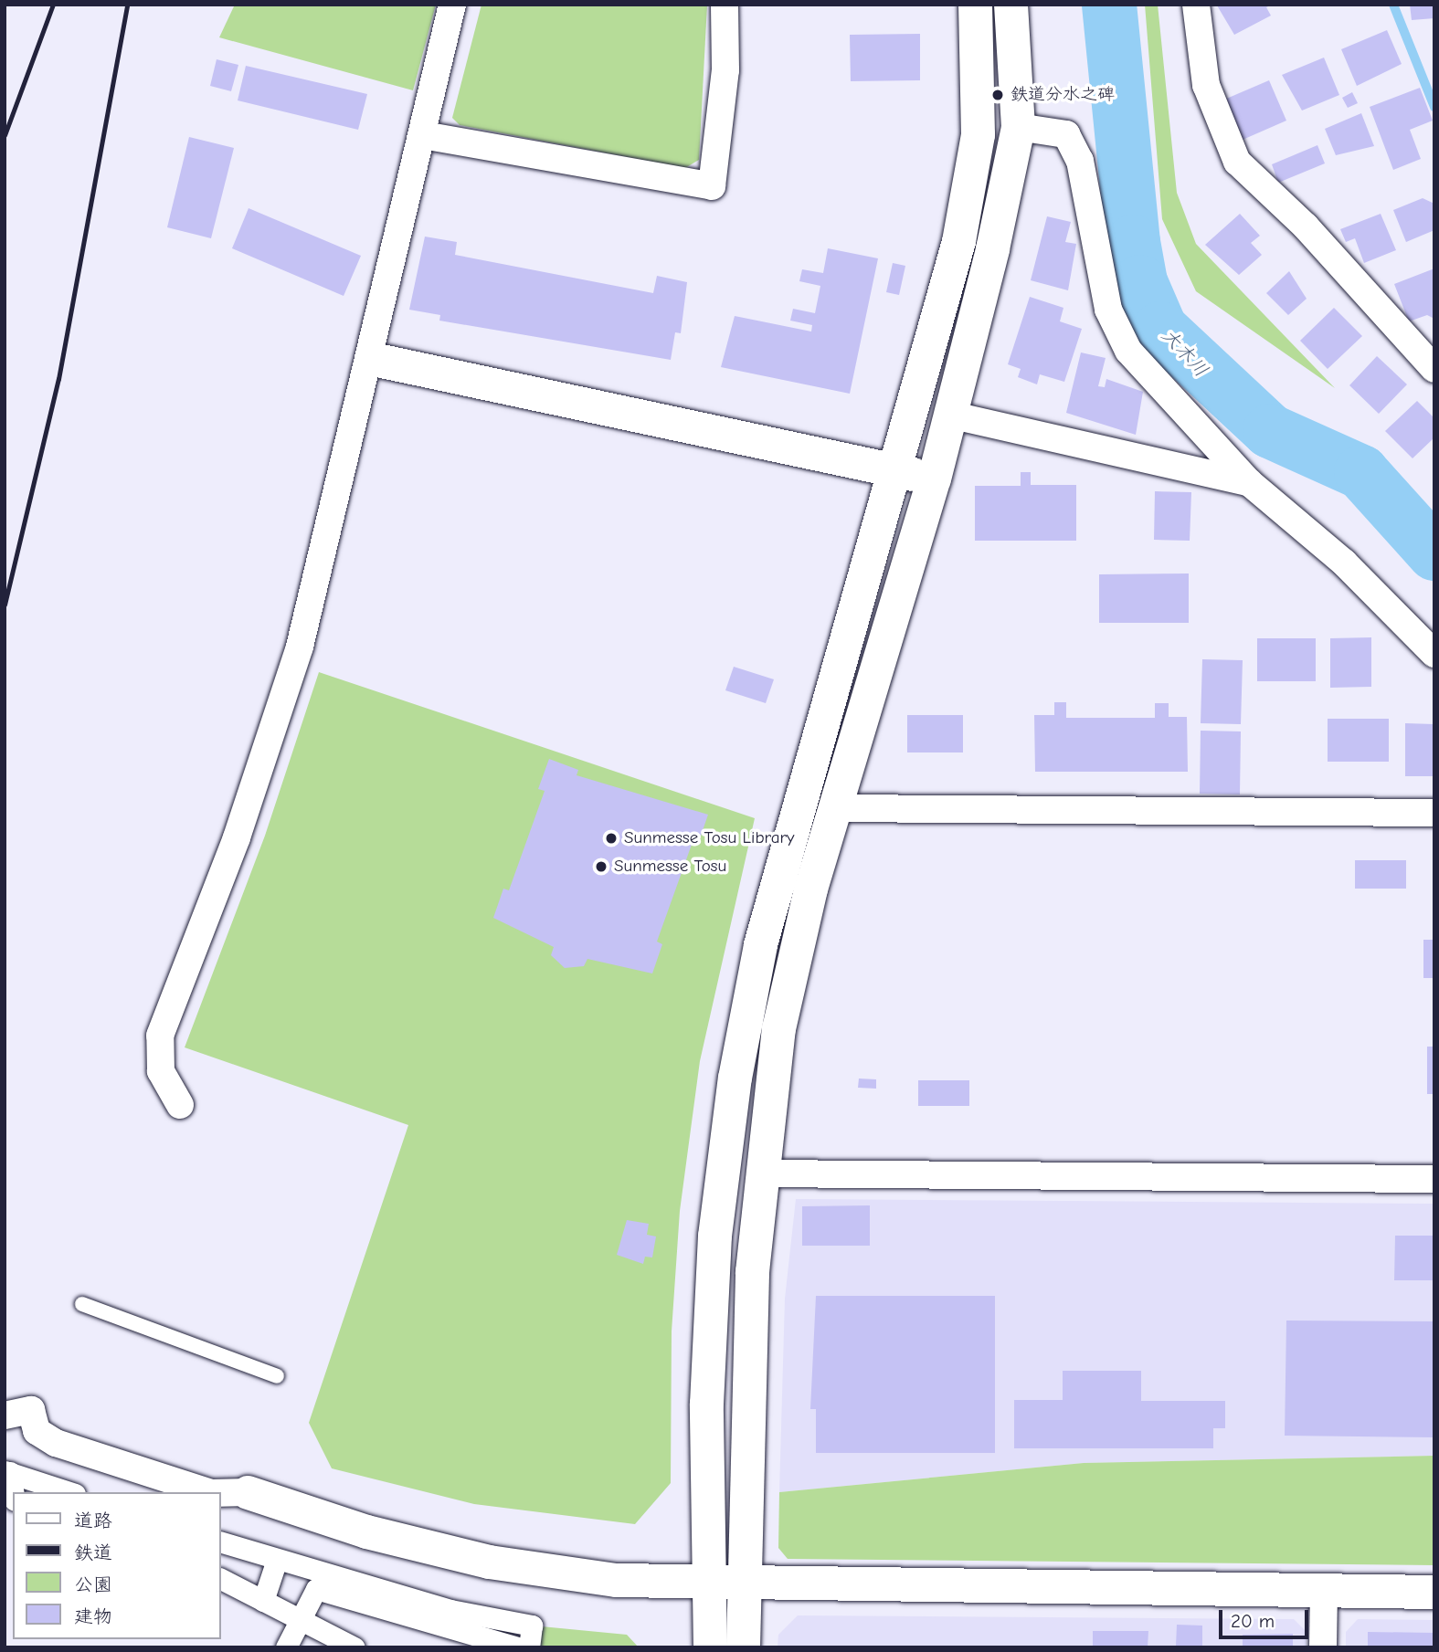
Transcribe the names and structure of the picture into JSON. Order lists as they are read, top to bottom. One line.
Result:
{"water":["大木川"],"places":["鉄道分水之碑","Sunmesse Tosu Library","Sunmesse Tosu"],"legend":["道路","鉄道","公園","建物"],"scale_bar":"20 m"}
